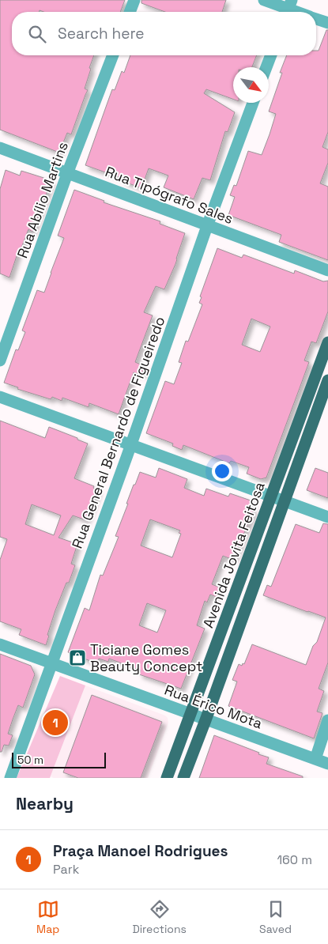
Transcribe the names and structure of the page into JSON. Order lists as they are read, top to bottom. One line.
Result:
{"streets":{"main road":["Avenida Jovita Feitosa"],"street":["Rua Tipógrafo Sales","Rua Abílio Martins","Rua General Bernardo de Figueiredo","Rua Érico Mota"]},"crossings":[["Rua Tipógrafo Sales","Rua Abílio Martins"],["Rua Tipógrafo Sales","Rua General Bernardo de Figueiredo"],["Rua General Bernardo de Figueiredo","Rua Érico Mota"],["Avenida Jovita Feitosa","Rua Érico Mota"]],"places":{"shop":["Ticiane Gomes Beauty Concept"]},"scale_bar":"50 m","north":"bottom right","page":{"search":"Search here","pins":"1","scale":"50 m","heading":"Nearby","list":[{"mark":"1","name":"Praça Manoel Rodrigues","note":"Park","value":"160 m"}],"nav":["Map","Directions","Saved"]}}
